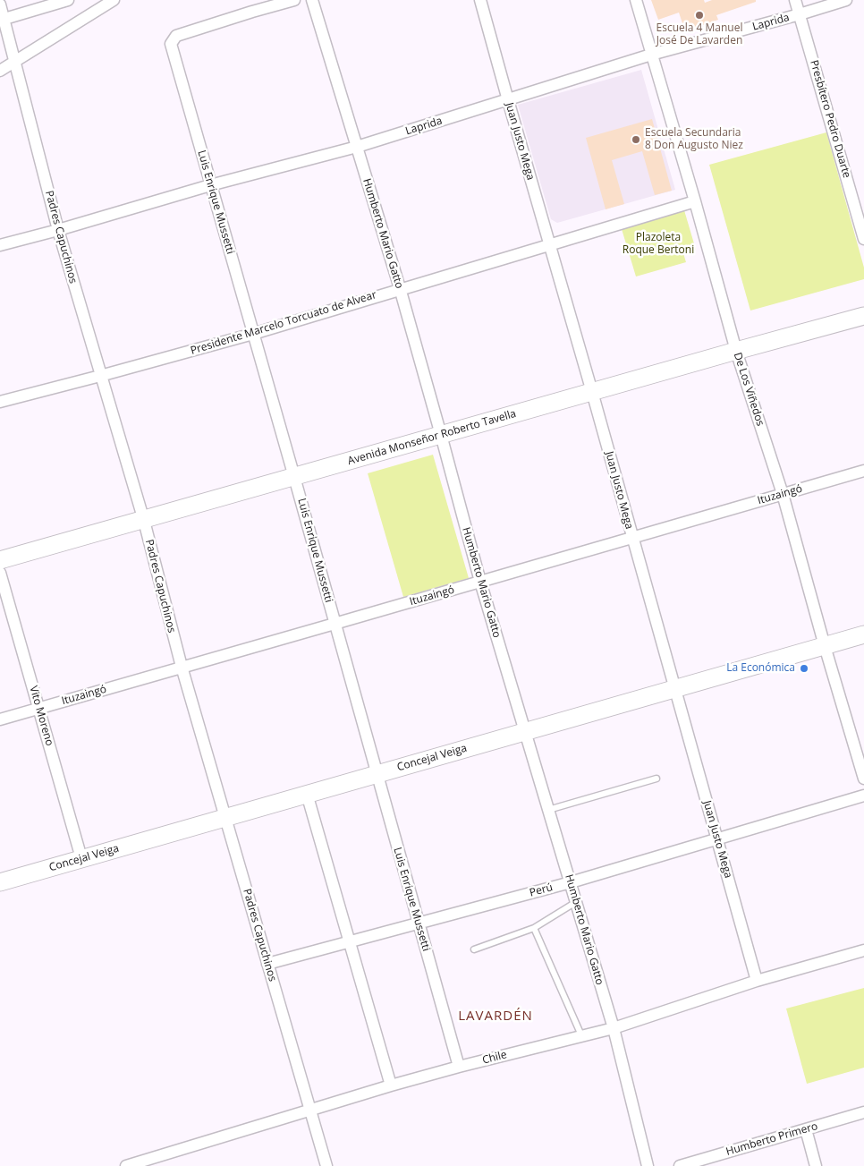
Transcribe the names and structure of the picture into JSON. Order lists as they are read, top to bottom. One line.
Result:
{"streets":{"street":["Laprida","Presbítero Pedro Duarte","Juan Justo Mega","Luis Enrique Mussetti","Humberto Mario Gatto","Padres Capuchinos","Presidente Marcelo Torcuato de Alvear","De Los Viñedos","Avenida Monseñor Roberto Tavella","Ituzaingó","Vito Moreno","Concejal Veiga","Perú","Chile","Humberto Primero"]},"crossings":[["Laprida","Presbítero Pedro Duarte"],["Laprida","Juan Justo Mega"],["Laprida","Luis Enrique Mussetti"],["Laprida","Humberto Mario Gatto"],["Laprida","Padres Capuchinos"],["Laprida","De Los Viñedos"],["Juan Justo Mega","Presidente Marcelo Torcuato de Alvear"],["Juan Justo Mega","Avenida Monseñor Roberto Tavella"],["Juan Justo Mega","Ituzaingó"],["Juan Justo Mega","Concejal Veiga"],["Juan Justo Mega","Perú"],["Juan Justo Mega","Chile"],["Luis Enrique Mussetti","Presidente Marcelo Torcuato de Alvear"],["Luis Enrique Mussetti","Avenida Monseñor Roberto Tavella"],["Luis Enrique Mussetti","Ituzaingó"],["Luis Enrique Mussetti","Concejal Veiga"],["Luis Enrique Mussetti","Perú"],["Luis Enrique Mussetti","Chile"],["Humberto Mario Gatto","Presidente Marcelo Torcuato de Alvear"],["Humberto Mario Gatto","Avenida Monseñor Roberto Tavella"],["Humberto Mario Gatto","Ituzaingó"],["Humberto Mario Gatto","Concejal Veiga"],["Humberto Mario Gatto","Perú"],["Humberto Mario Gatto","Chile"],["Padres Capuchinos","Presidente Marcelo Torcuato de Alvear"],["Padres Capuchinos","Avenida Monseñor Roberto Tavella"],["Padres Capuchinos","Ituzaingó"],["Padres Capuchinos","Concejal Veiga"],["Padres Capuchinos","Perú"],["Padres Capuchinos","Chile"],["Presidente Marcelo Torcuato de Alvear","De Los Viñedos"],["De Los Viñedos","Avenida Monseñor Roberto Tavella"],["De Los Viñedos","Ituzaingó"],["De Los Viñedos","Concejal Veiga"],["Ituzaingó","Vito Moreno"],["Vito Moreno","Concejal Veiga"]],"districts":["LAVARDÉN"],"parks":["Plazoleta Roque Bertoni"],"places":["Escuela 4 Manuel José De Lavarden","Escuela Secundaria 8 Don Augusto Niez","La Económica"]}
